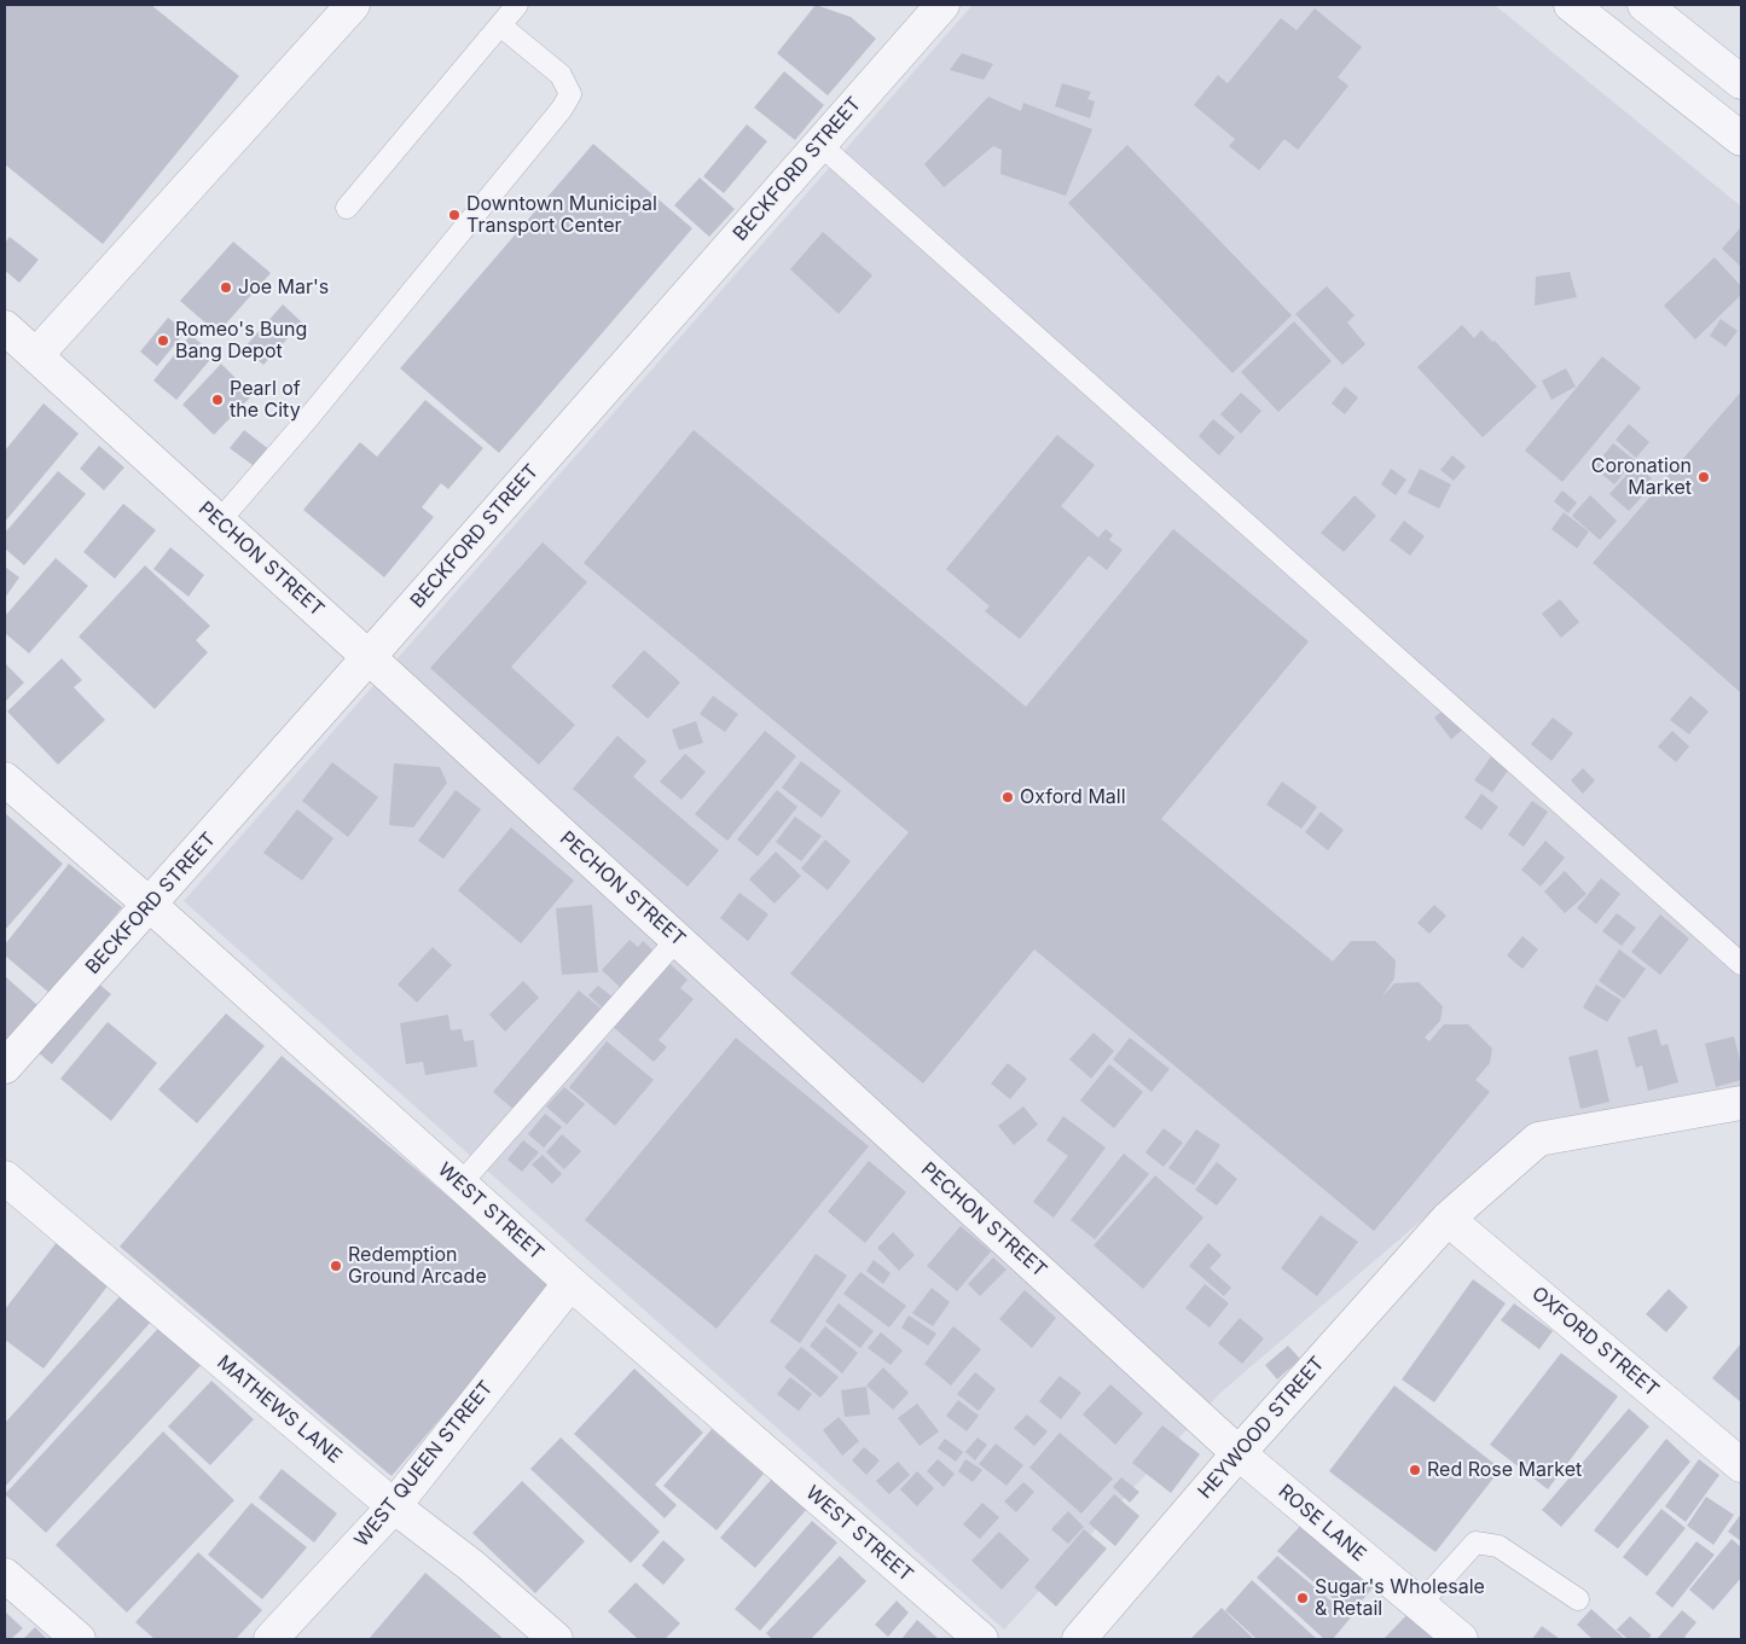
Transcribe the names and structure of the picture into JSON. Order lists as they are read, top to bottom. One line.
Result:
{"streets":{"street":["BECKFORD STREET","PECHON STREET","WEST STREET","OXFORD STREET","MATHEWS LANE","HEYWOOD STREET","WEST QUEEN STREET","ROSE LANE"]},"crossings":[["BECKFORD STREET","PECHON STREET"],["BECKFORD STREET","WEST STREET"],["PECHON STREET","HEYWOOD STREET"],["PECHON STREET","ROSE LANE"],["WEST STREET","WEST QUEEN STREET"],["OXFORD STREET","HEYWOOD STREET"],["MATHEWS LANE","WEST QUEEN STREET"],["HEYWOOD STREET","ROSE LANE"]],"places":["Downtown Municipal Transport Center","Joe Mar's","Romeo's Bung Bang Depot","Pearl of the City","Coronation Market","Oxford Mall","Redemption Ground Arcade","Red Rose Market","Sugar's Wholesale & Retail"]}
